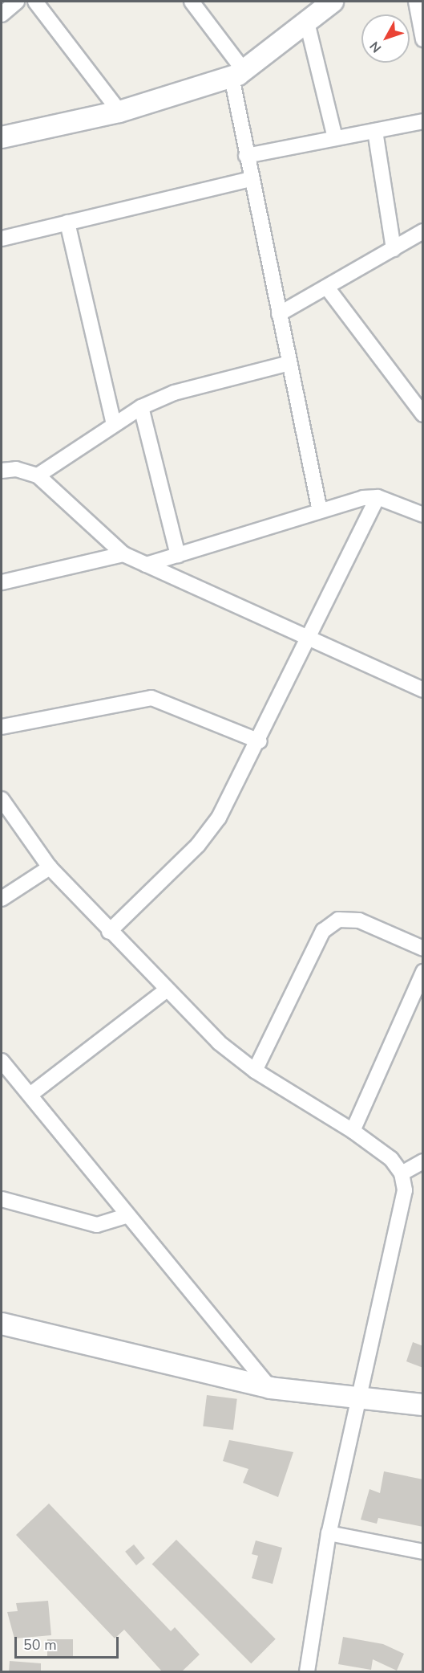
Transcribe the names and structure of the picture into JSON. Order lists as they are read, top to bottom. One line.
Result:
{"scale_bar":"50 m","north":"bottom left"}
